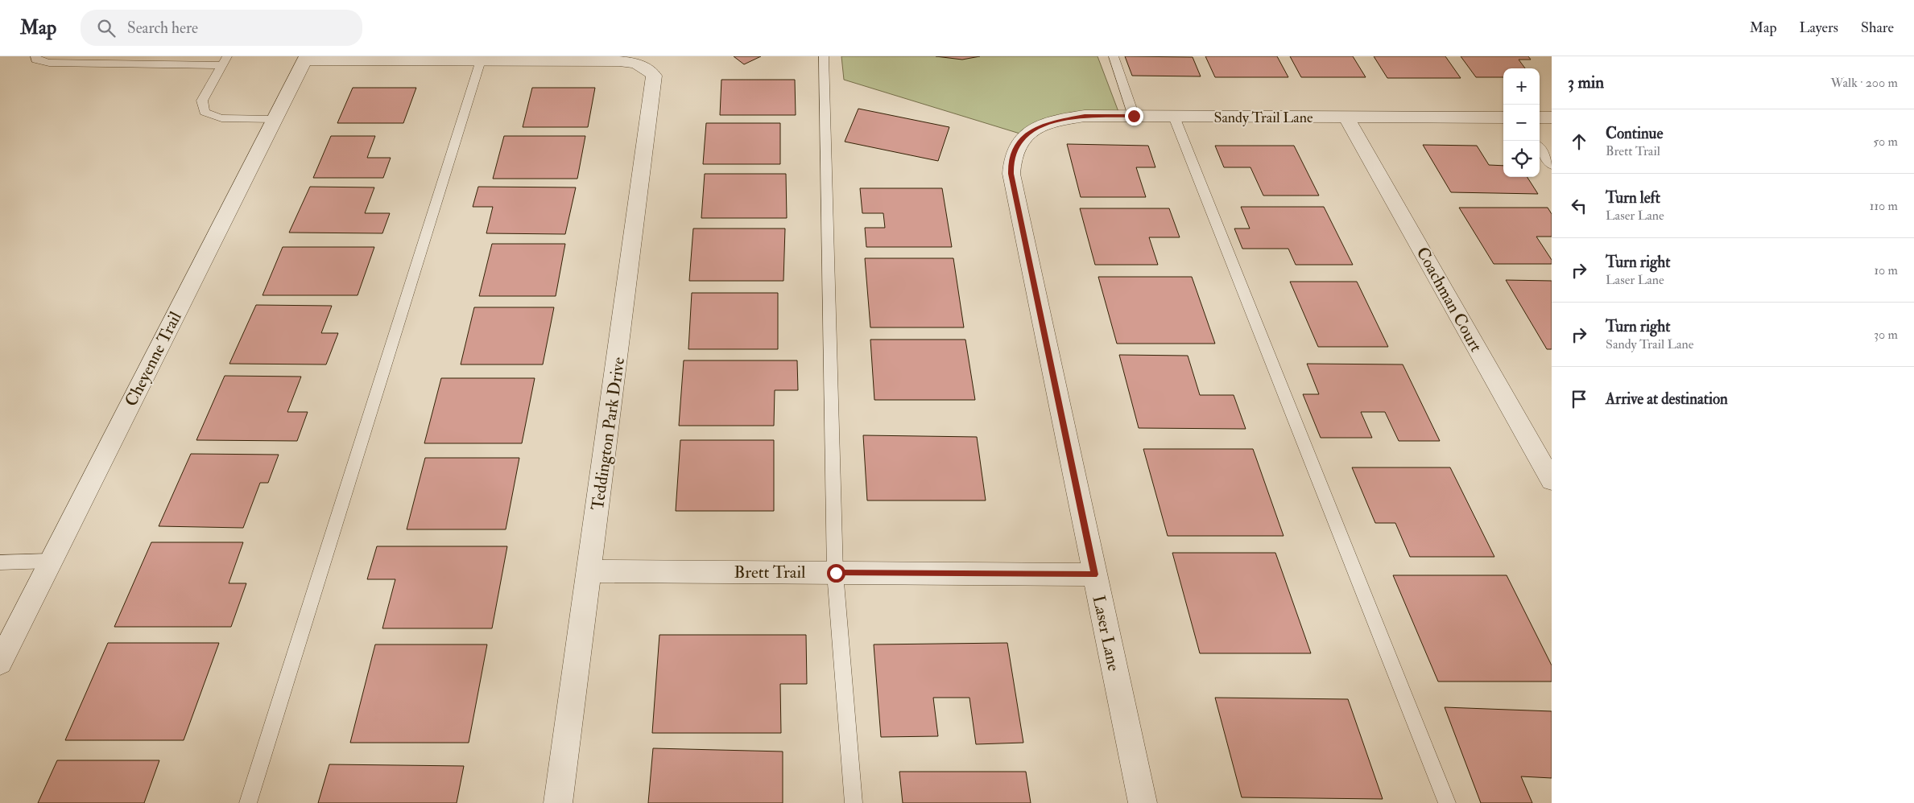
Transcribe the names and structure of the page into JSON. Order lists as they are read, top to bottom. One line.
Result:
{"streets":{"street":["Sandy Trail Lane","Coachman Court","Cheyenne Trail","Teddington Park Drive","Brett Trail","Laser Lane"]},"crossings":[["Sandy Trail Lane","Coachman Court"],["Sandy Trail Lane","Laser Lane"],["Teddington Park Drive","Brett Trail"],["Brett Trail","Laser Lane"]],"page":{"header":"Map","search":"Search here","nav":["Map","Layers","Share"],"heading":["3 min","Walk · 200 m"],"map_buttons":["+","−"],"list":[["Continue","Brett Trail","50 m"],["Turn left","Laser Lane","110 m"],["Turn right","Laser Lane","10 m"],["Turn right","Sandy Trail Lane","30 m"],"Arrive at destination"]}}
